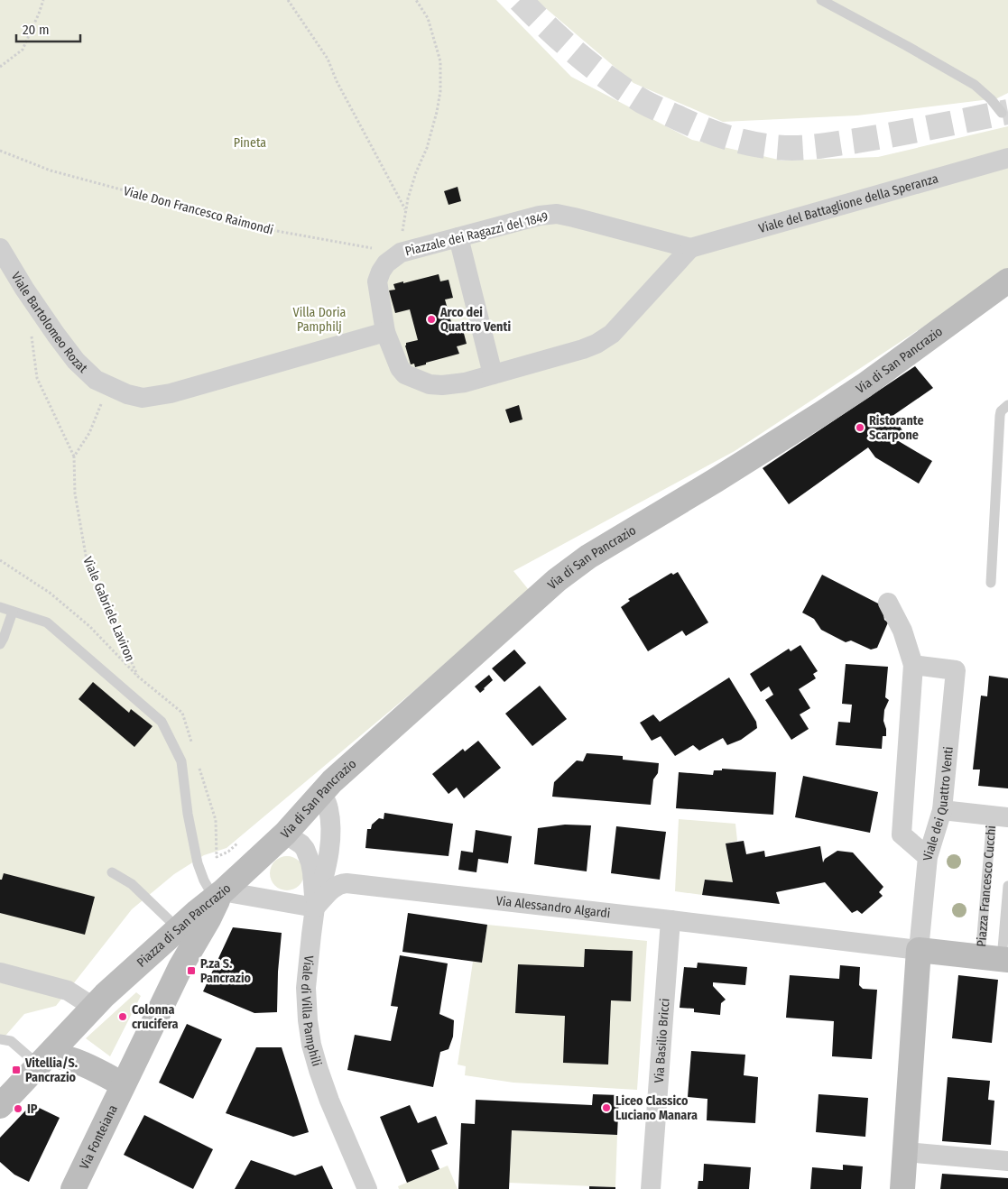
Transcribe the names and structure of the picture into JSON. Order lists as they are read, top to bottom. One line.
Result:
{"streets":{"street":["Viale del Battaglione della Speranza","Piazzale dei Ragazzi del 1849","Viale Bartolomeo Rozat","Via di San Pancrazio","Viale dei Quattro Venti","Piazza Francesco Cucchi","Via Alessandro Algardi","Piazza di San Pancrazio","Viale di Villa Pamphili","Via Basilio Bricci","Via Fonteiana"],"path":["Viale Don Francesco Raimondi","Viale Gabriele Laviron"]},"crossings":[["Viale del Battaglione della Speranza","Piazzale dei Ragazzi del 1849"],["Viale Don Francesco Raimondi","Piazzale dei Ragazzi del 1849"],["Piazzale dei Ragazzi del 1849","Viale Bartolomeo Rozat"],["Via di San Pancrazio","Piazza di San Pancrazio"],["Via di San Pancrazio","Viale di Villa Pamphili"],["Viale dei Quattro Venti","Piazza Francesco Cucchi"],["Via Alessandro Algardi","Viale di Villa Pamphili"],["Via Alessandro Algardi","Via Basilio Bricci"],["Piazza di San Pancrazio","Via Fonteiana"]],"parks":["Pineta","Villa Doria Pamphilj"],"places":{"other":["Arco dei Quattro Venti","Ristorante Scarpone","Colonna crucifera","Liceo Classico Luciano Manara","IP"],"transit":["P.za S. Pancrazio","Vitellia/S. Pancrazio"]},"scale_bar":"20 m"}
